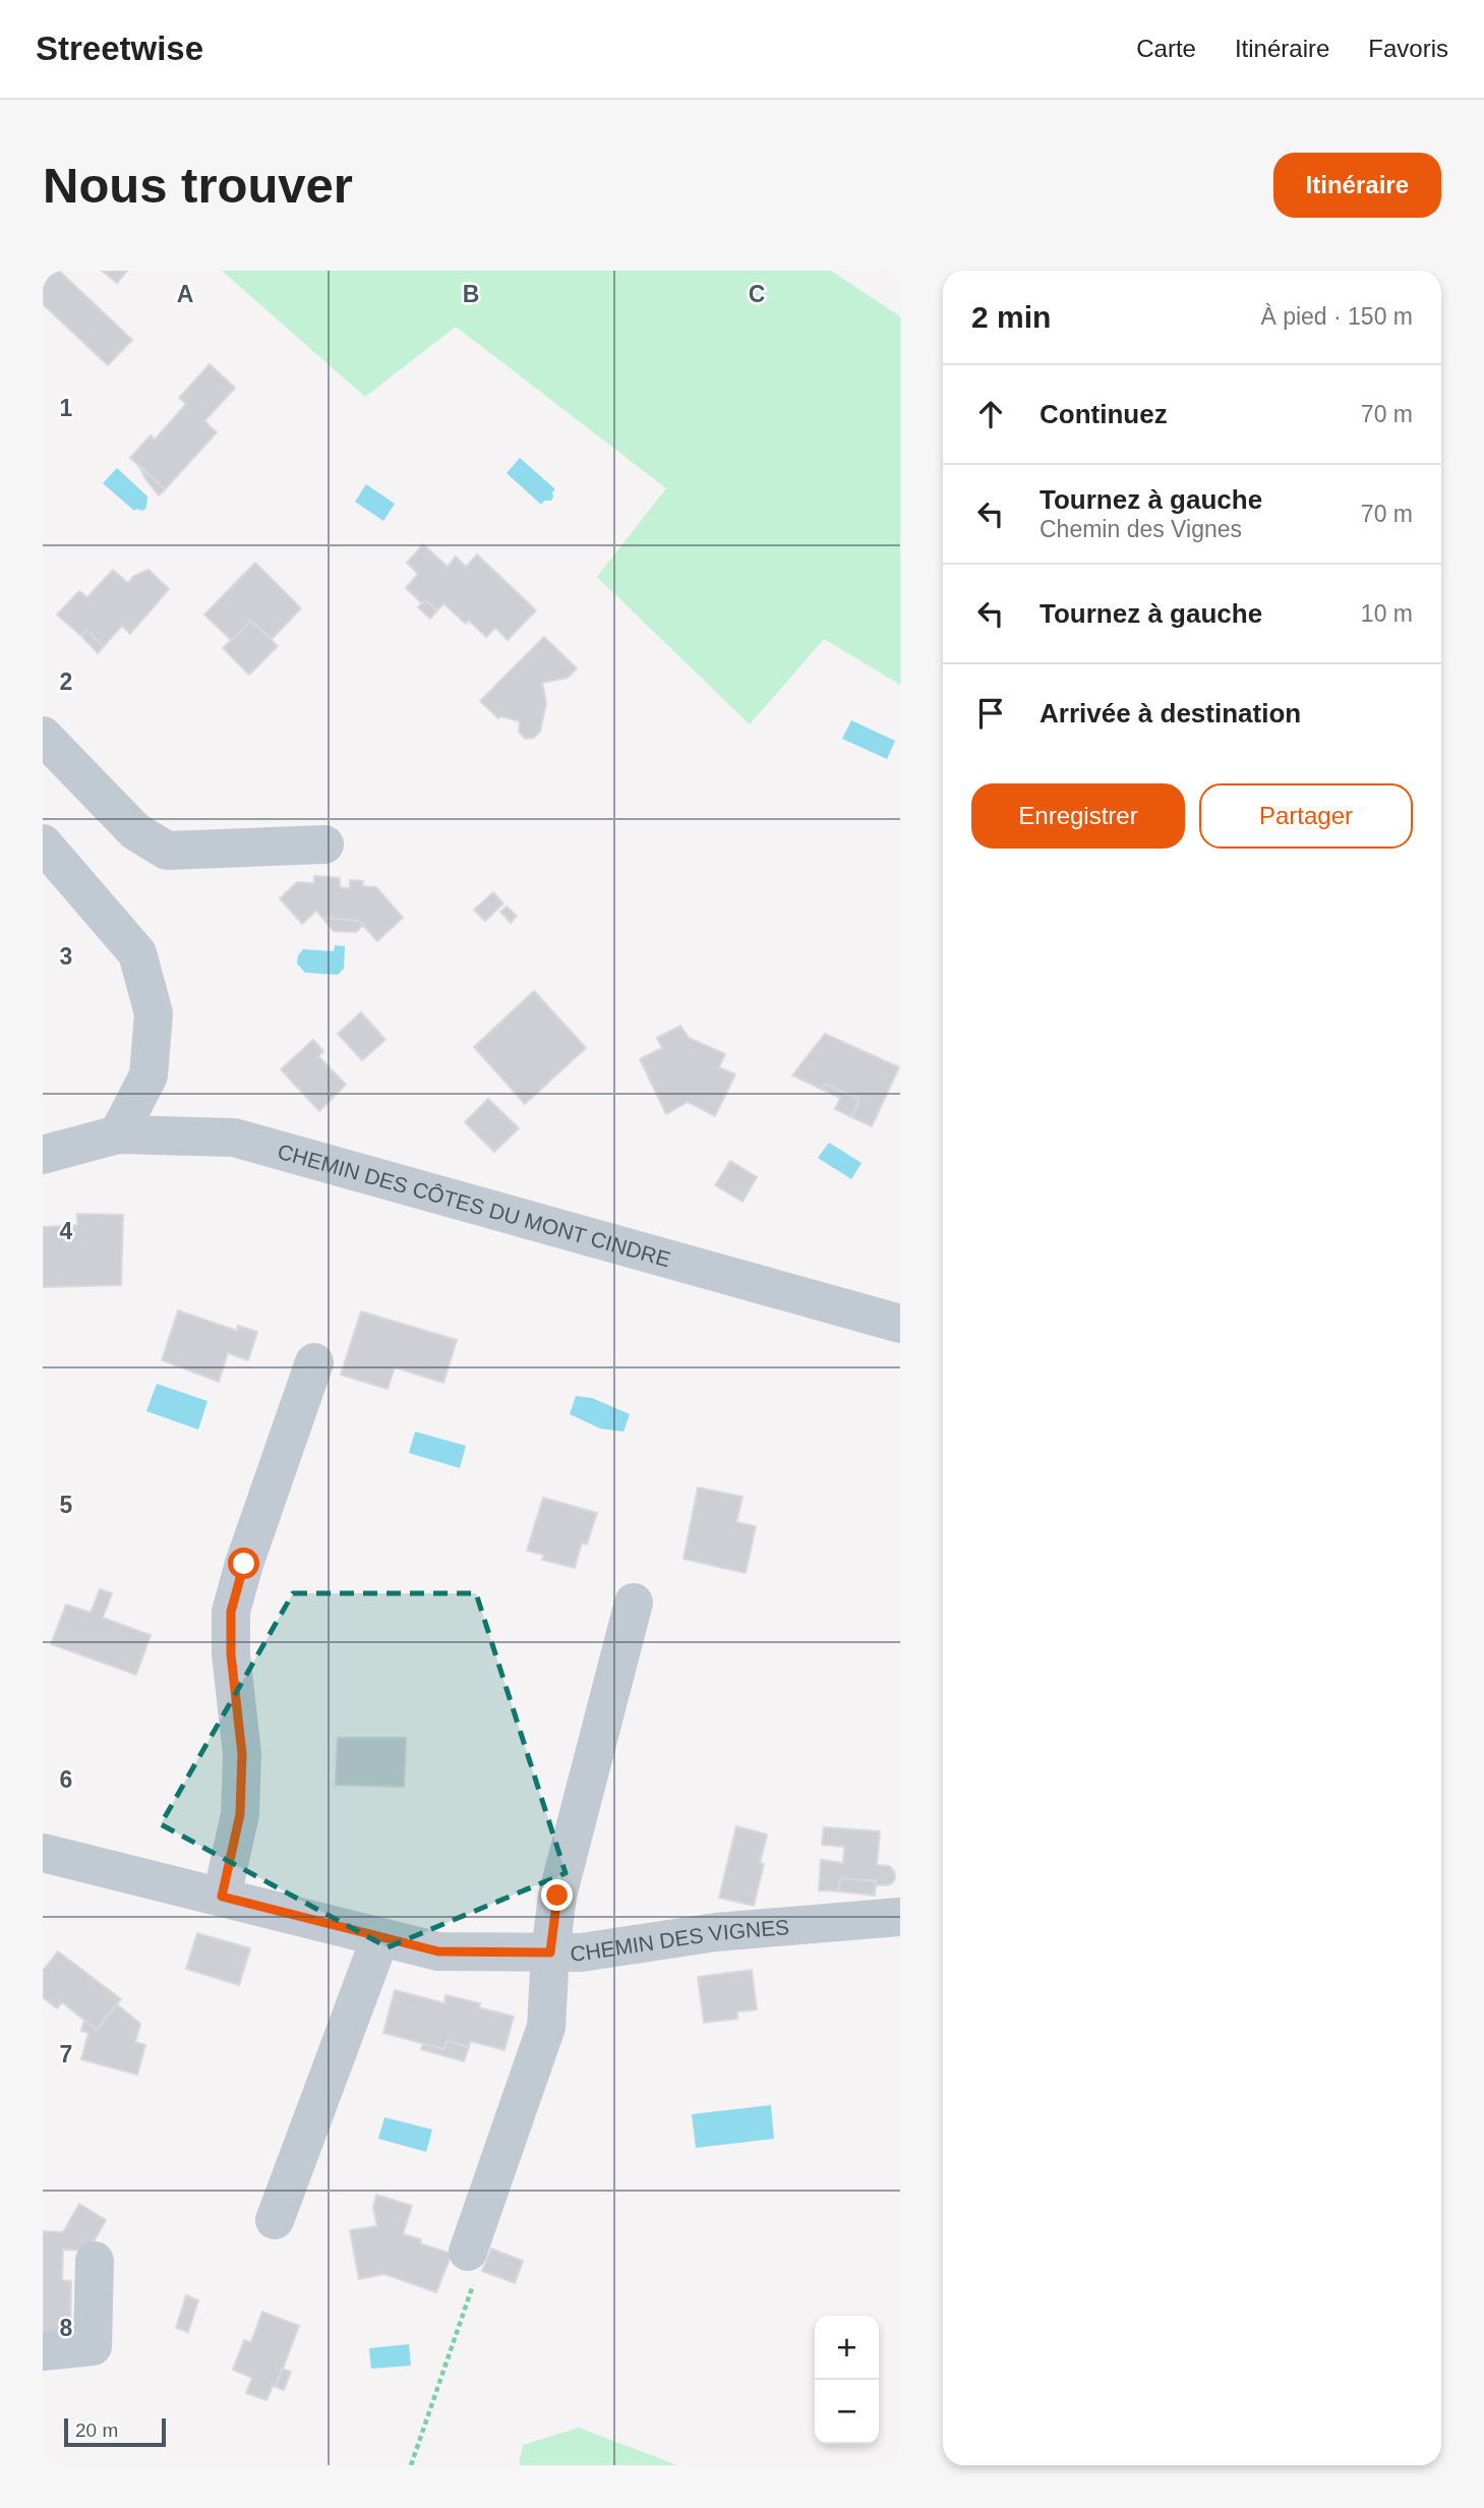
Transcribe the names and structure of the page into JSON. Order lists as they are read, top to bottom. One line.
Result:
{"streets":{"street":["CHEMIN DES CÔTES DU MONT CINDRE","CHEMIN DES VIGNES"]},"scale_bar":"20 m","page":{"header":"Streetwise","nav":["Carte","Itinéraire","Favoris"],"buttons":["Itinéraire",["Enregistrer","Partager"]],"title":"Nous trouver","heading":["2 min","À pied · 150 m"],"list":[["Continuez","70 m"],["Tournez à gauche","Chemin des Vignes","70 m"],["Tournez à gauche","10 m"],"Arrivée à destination"],"map_buttons":["+","−"],"scale":"20 m"},"grid":{"columns":["A","B","C"],"rows":["1","2","3","4","5","6","7","8"]}}
